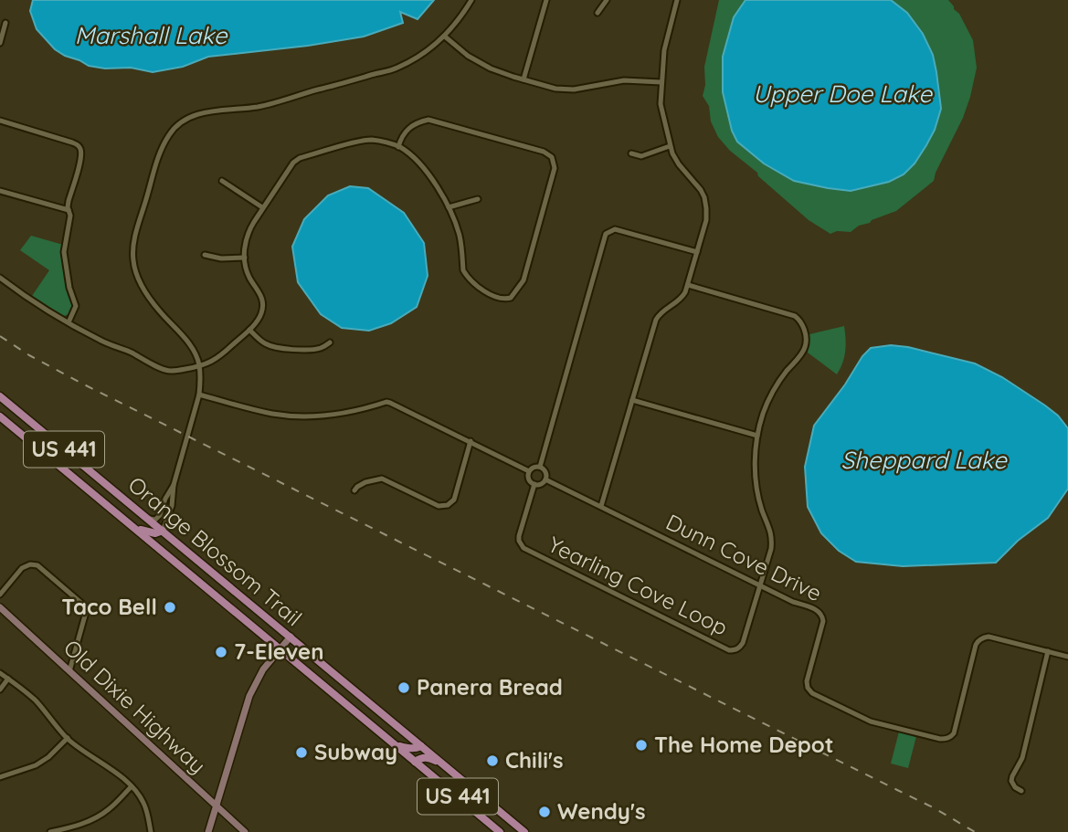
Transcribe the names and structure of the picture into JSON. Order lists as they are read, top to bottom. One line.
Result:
{"streets":{"main road":["US 441","Orange Blossom Trail"],"street":["Dunn Cove Drive","Yearling Cove Loop","Old Dixie Highway"]},"crossings":[["Dunn Cove Drive","Yearling Cove Loop"]],"water":["Marshall Lake","Upper Doe Lake","Sheppard Lake"],"places":["Taco Bell","7-Eleven","Panera Bread","The Home Depot","Subway","Chili's","Wendy's"]}
